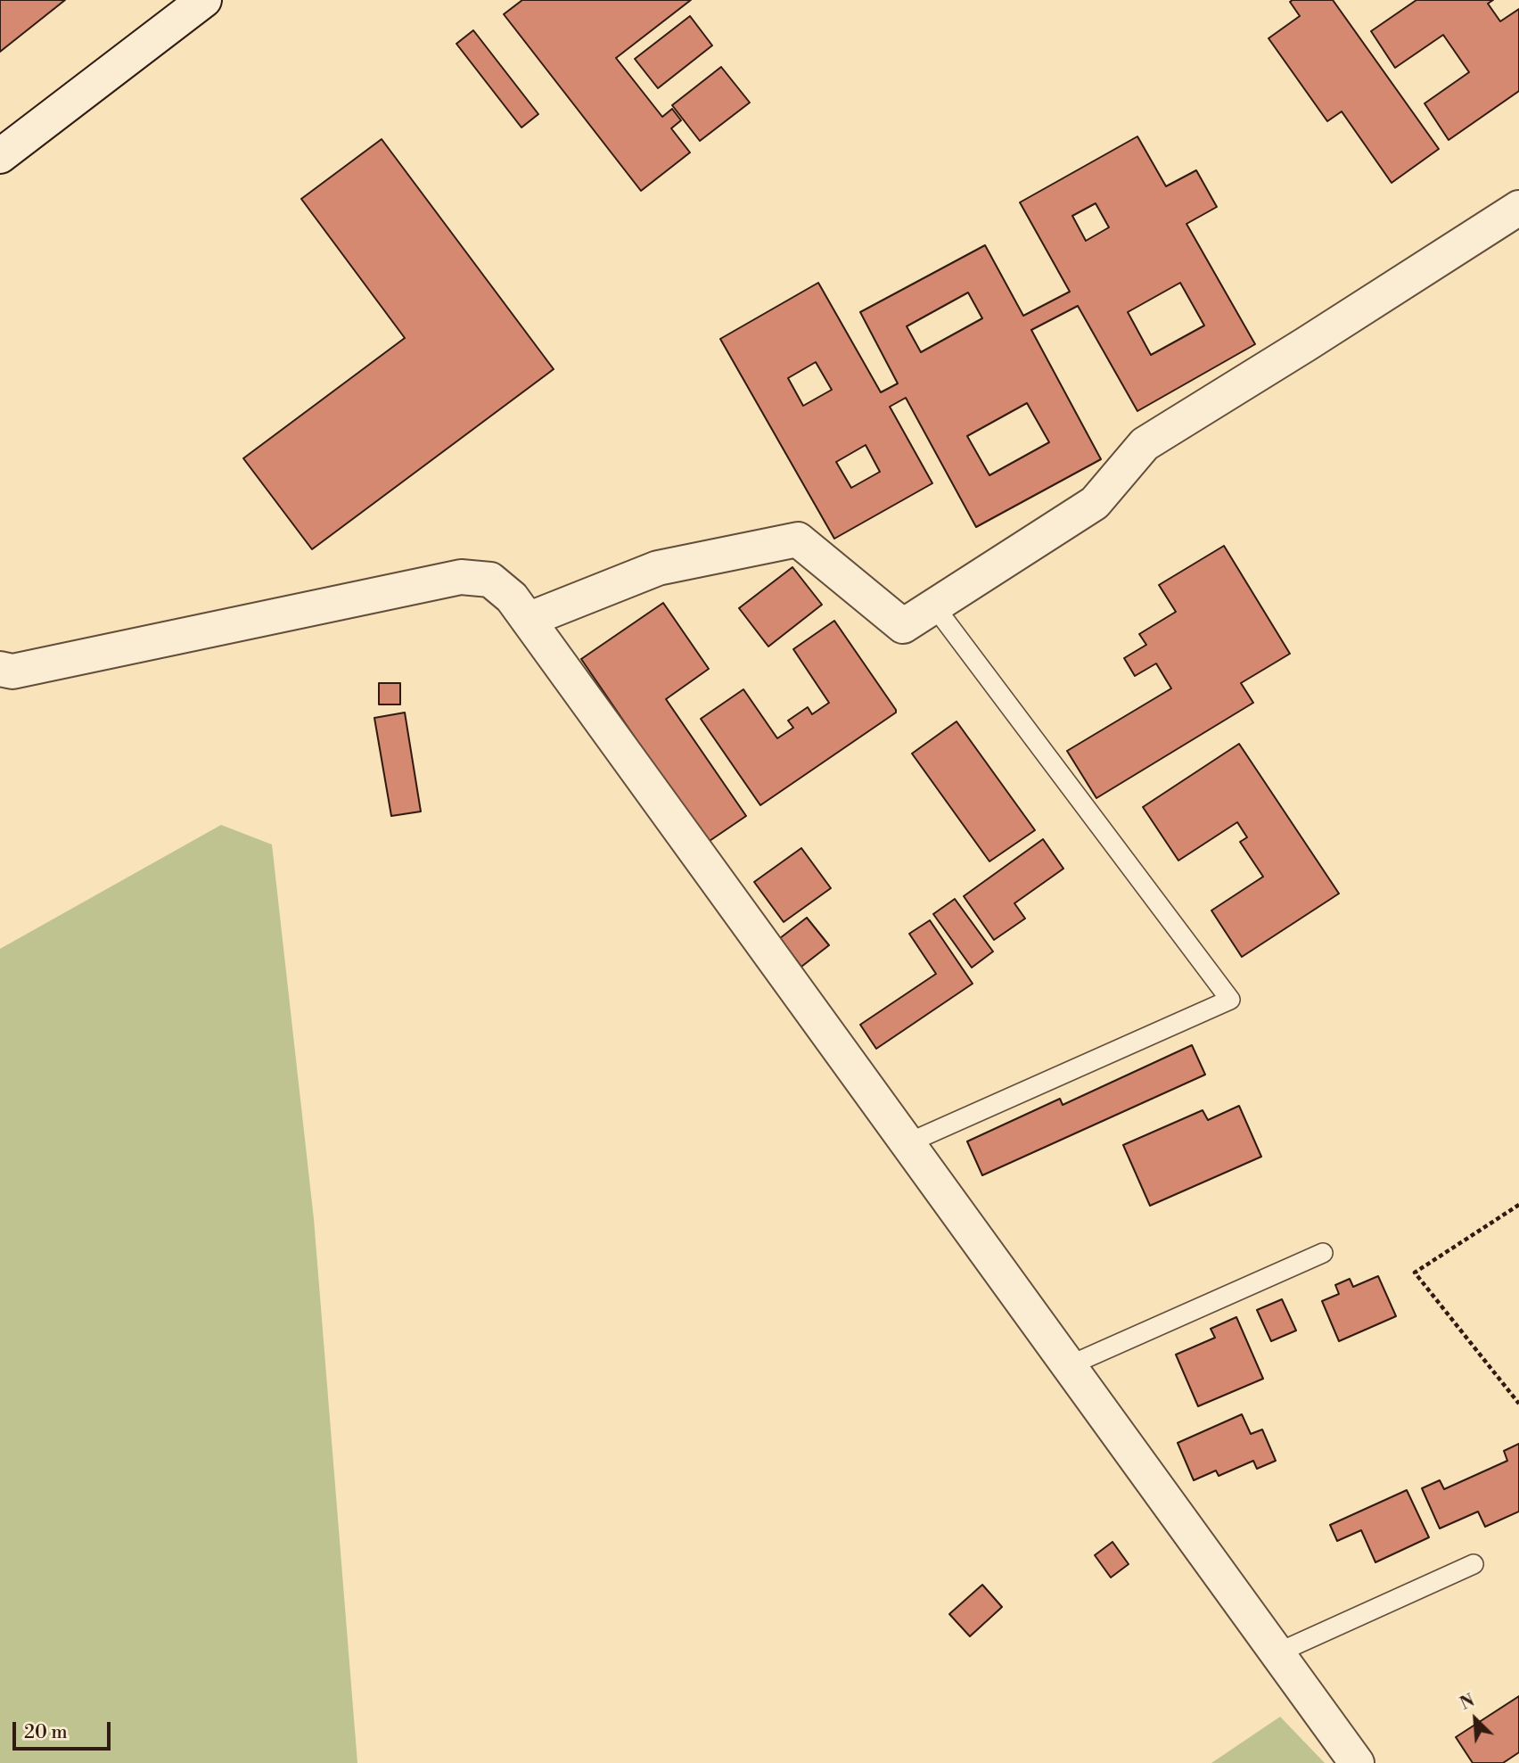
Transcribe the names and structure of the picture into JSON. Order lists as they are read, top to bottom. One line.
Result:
{"scale_bar":"20 m","north":"top left"}
